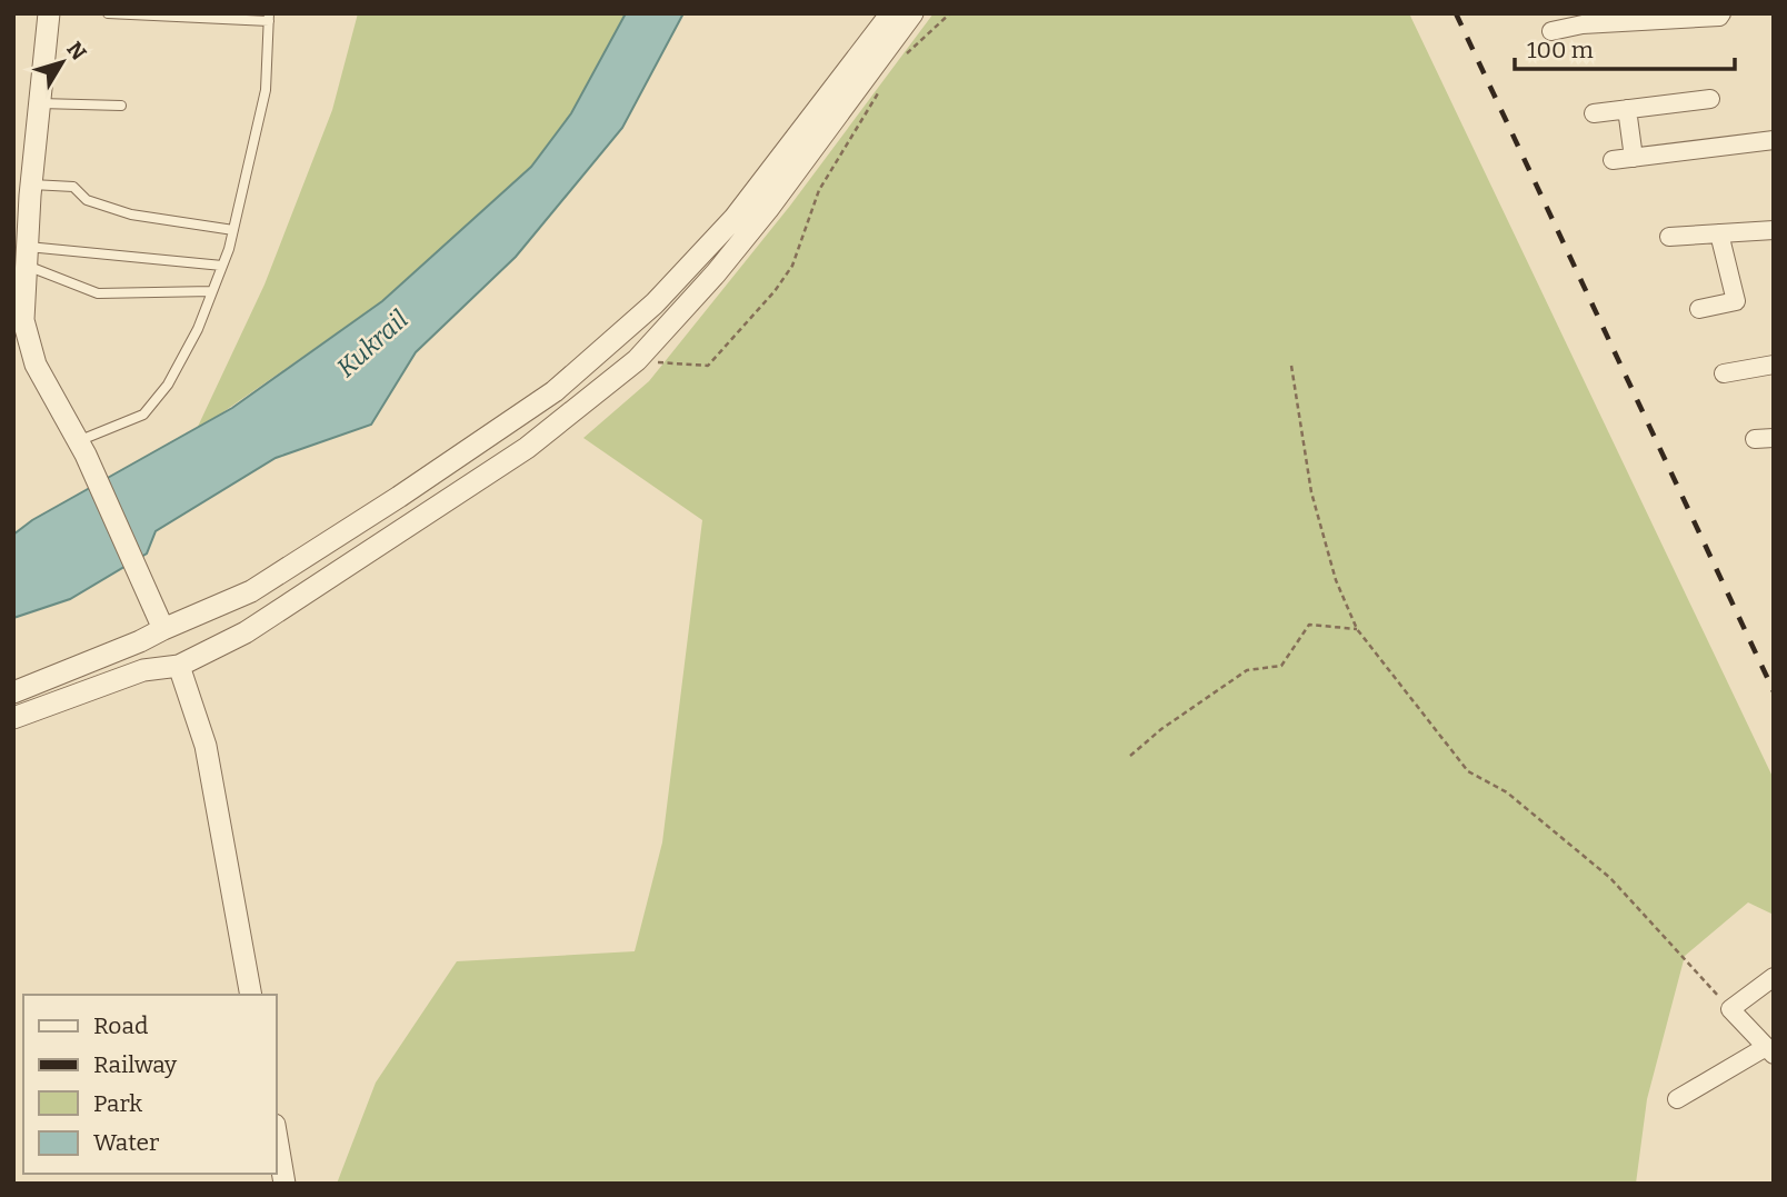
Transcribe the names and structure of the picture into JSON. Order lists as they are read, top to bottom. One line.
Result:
{"water":["Kukrail"],"legend":["Road","Railway","Park","Water"],"scale_bar":"100 m","north":"top right"}
